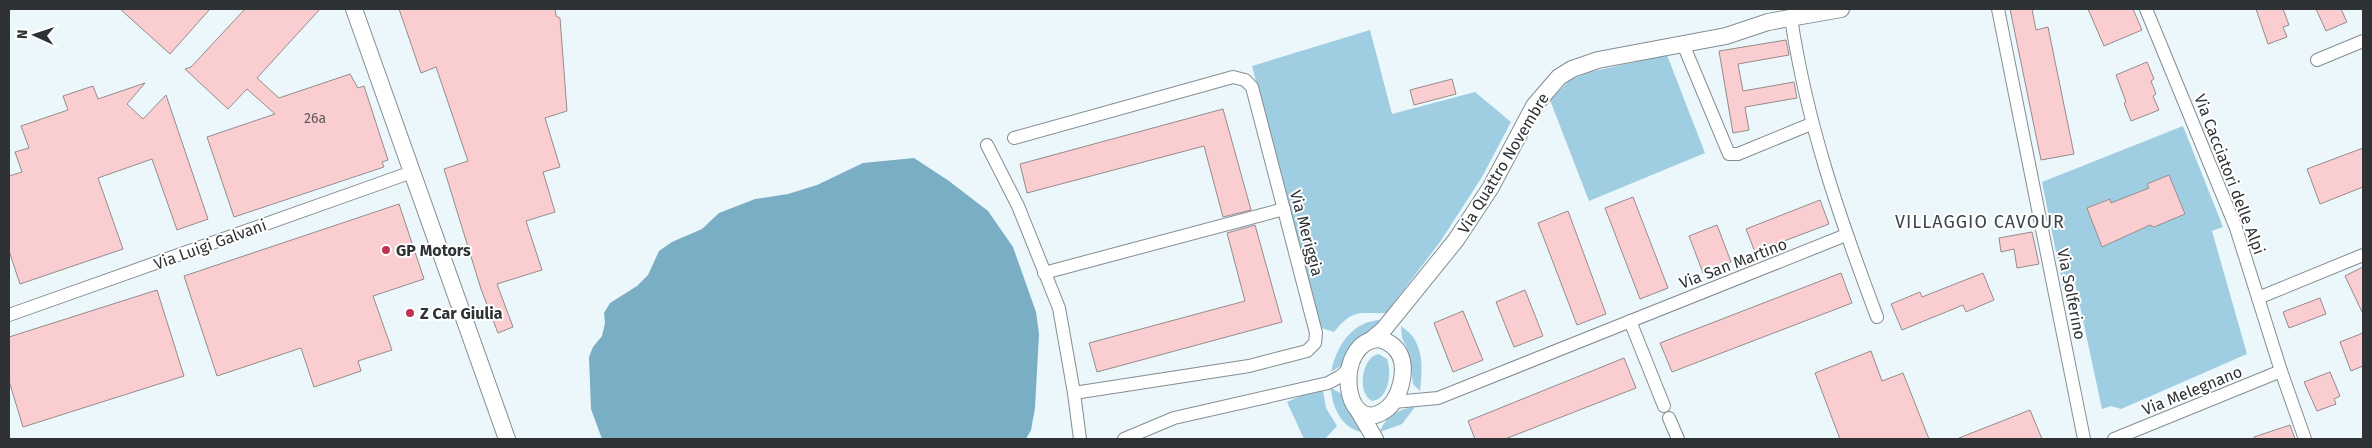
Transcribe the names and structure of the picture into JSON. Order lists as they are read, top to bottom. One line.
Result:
{"streets":{"street":["Via Quattro Novembre","Via Cacciatori delle Alpi","Via Meriggia","Via Luigi Galvani","Via San Martino","Via Solferino","Via Melegnano"]},"crossings":[["Via Quattro Novembre","Via San Martino"],["Via Cacciatori delle Alpi","Via Melegnano"]],"districts":["VILLAGGIO CAVOUR"],"places":["GP Motors","Z Car Giulia"],"house_numbers":["26a"],"north":"left"}
